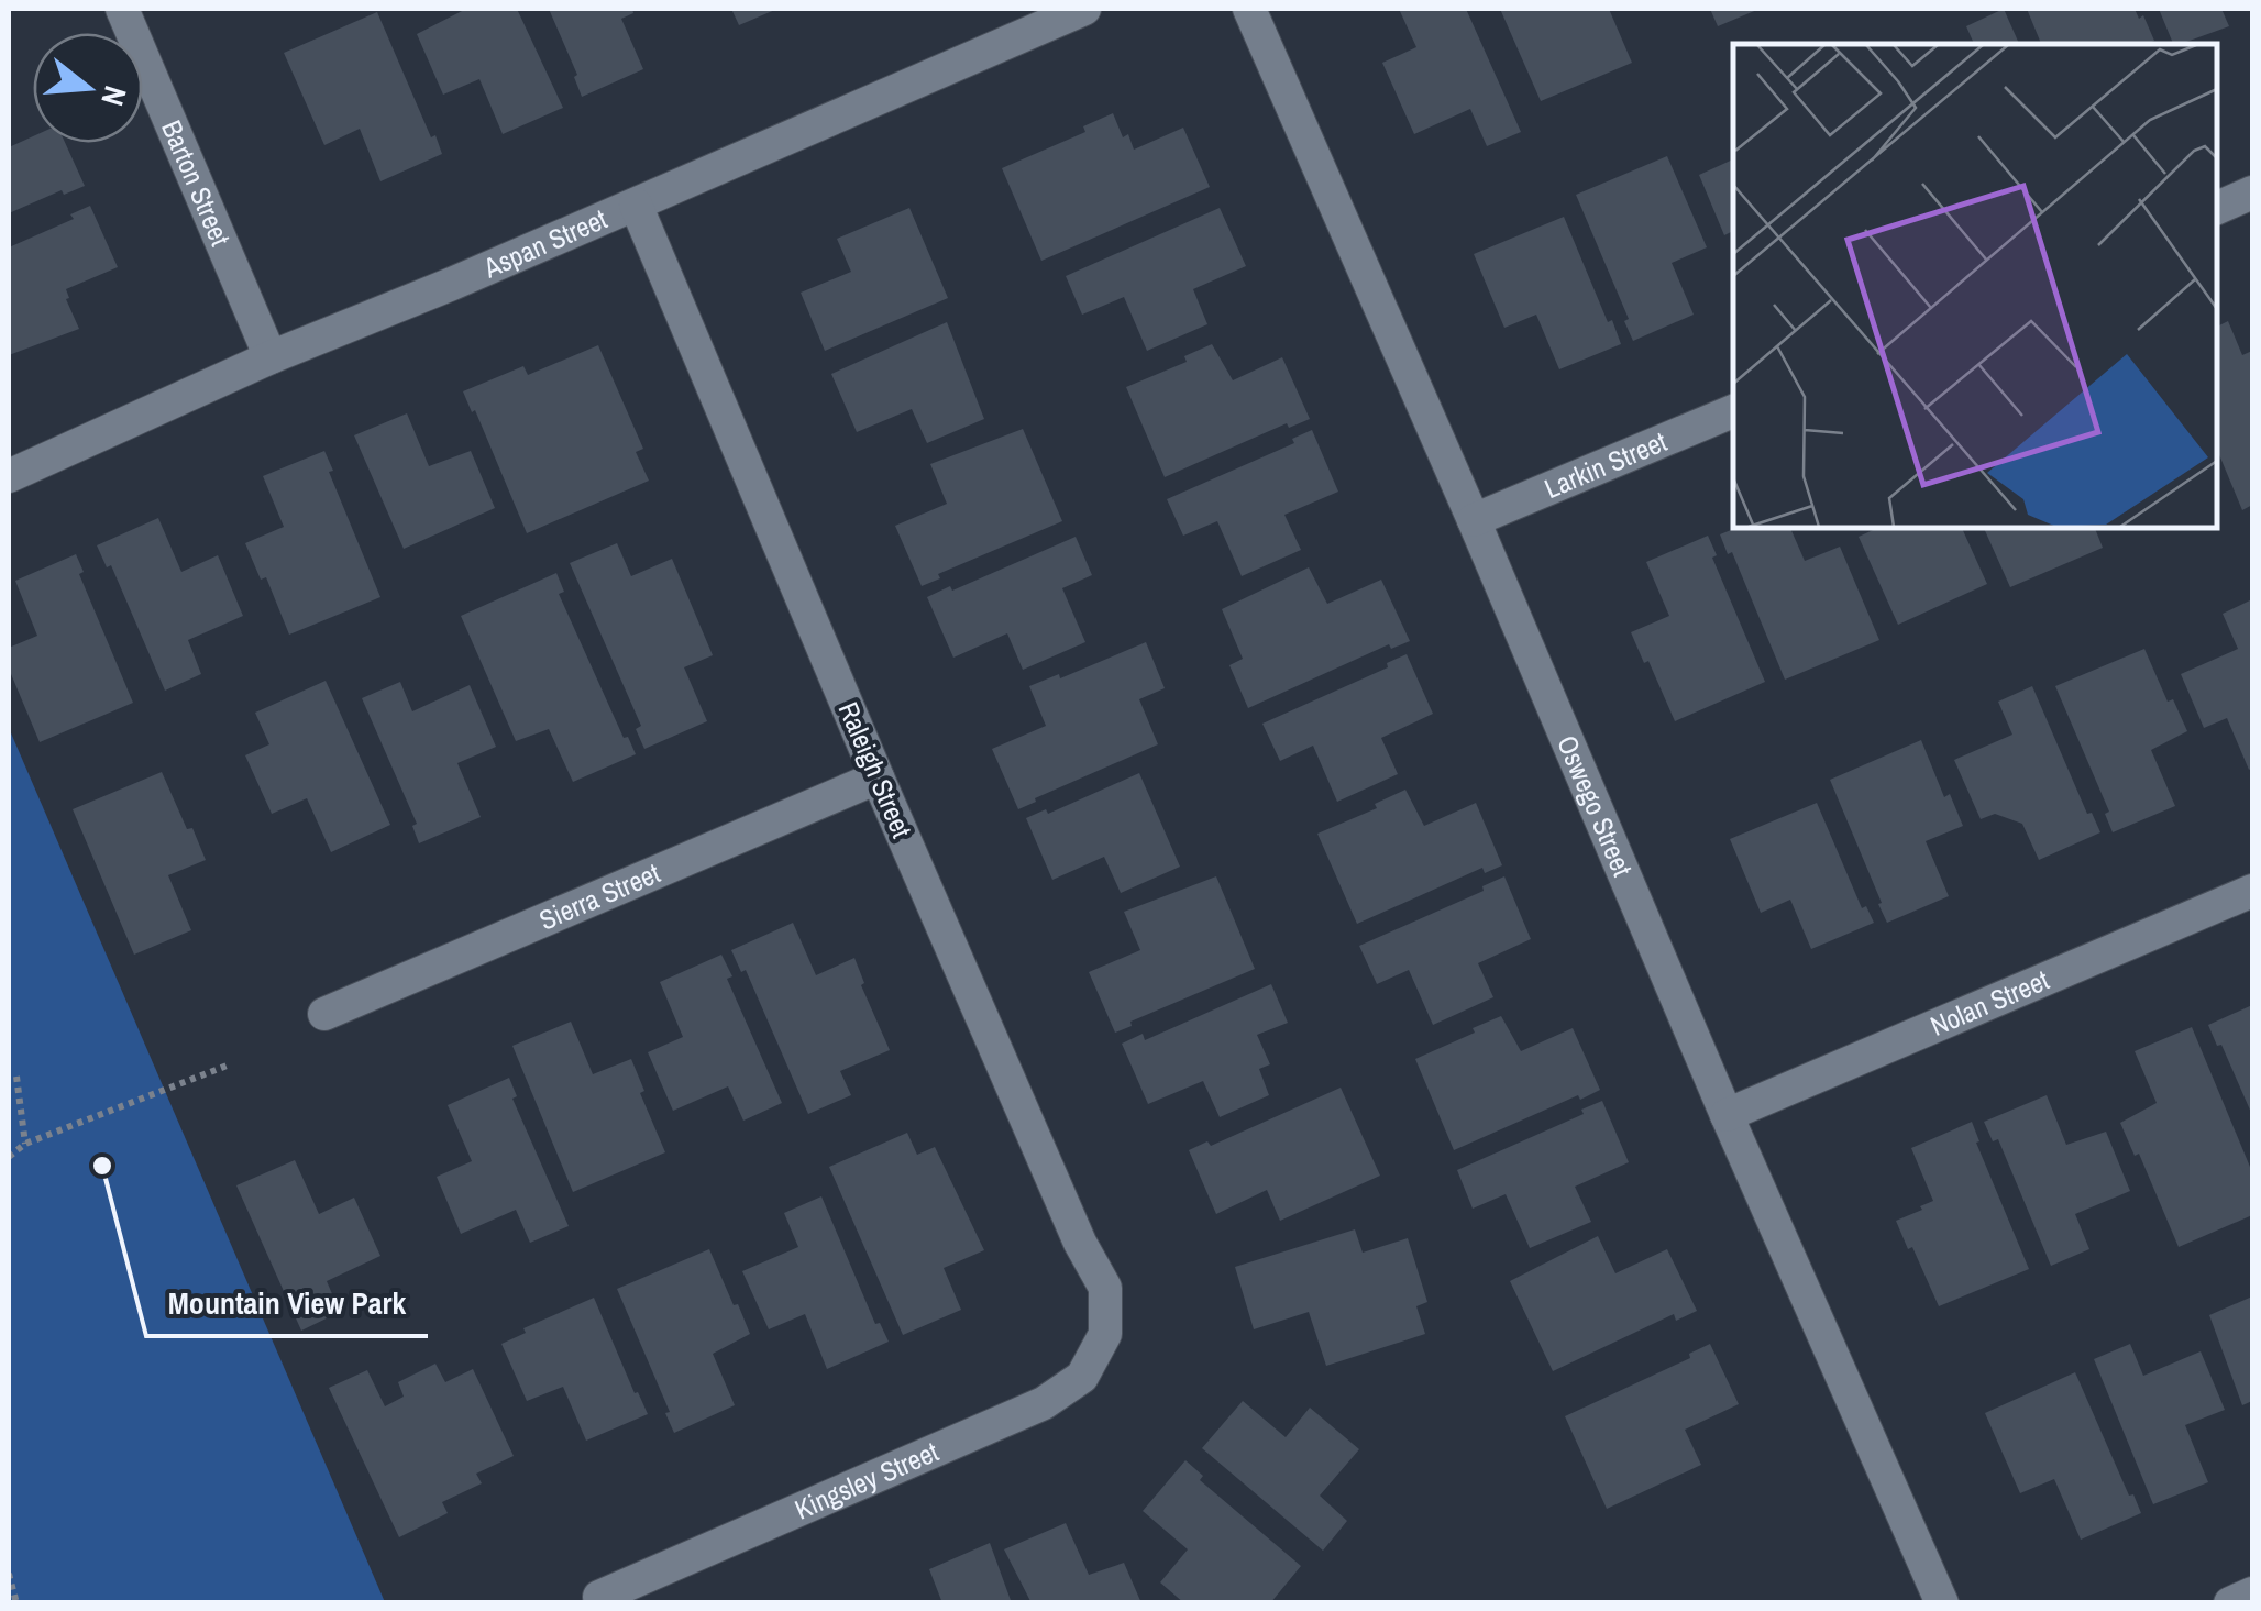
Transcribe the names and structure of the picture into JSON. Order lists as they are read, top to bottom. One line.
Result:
{"streets":{"street":["Barton Street","Aspan Street","Larkin Street","Raleigh Street","Oswego Street","Sierra Street","Nolan Street","Kingsley Street"]},"crossings":[["Barton Street","Aspan Street"],["Aspan Street","Raleigh Street"],["Larkin Street","Oswego Street"],["Raleigh Street","Sierra Street"],["Raleigh Street","Kingsley Street"],["Oswego Street","Nolan Street"]],"places":["Mountain View Park"],"north":"right"}
